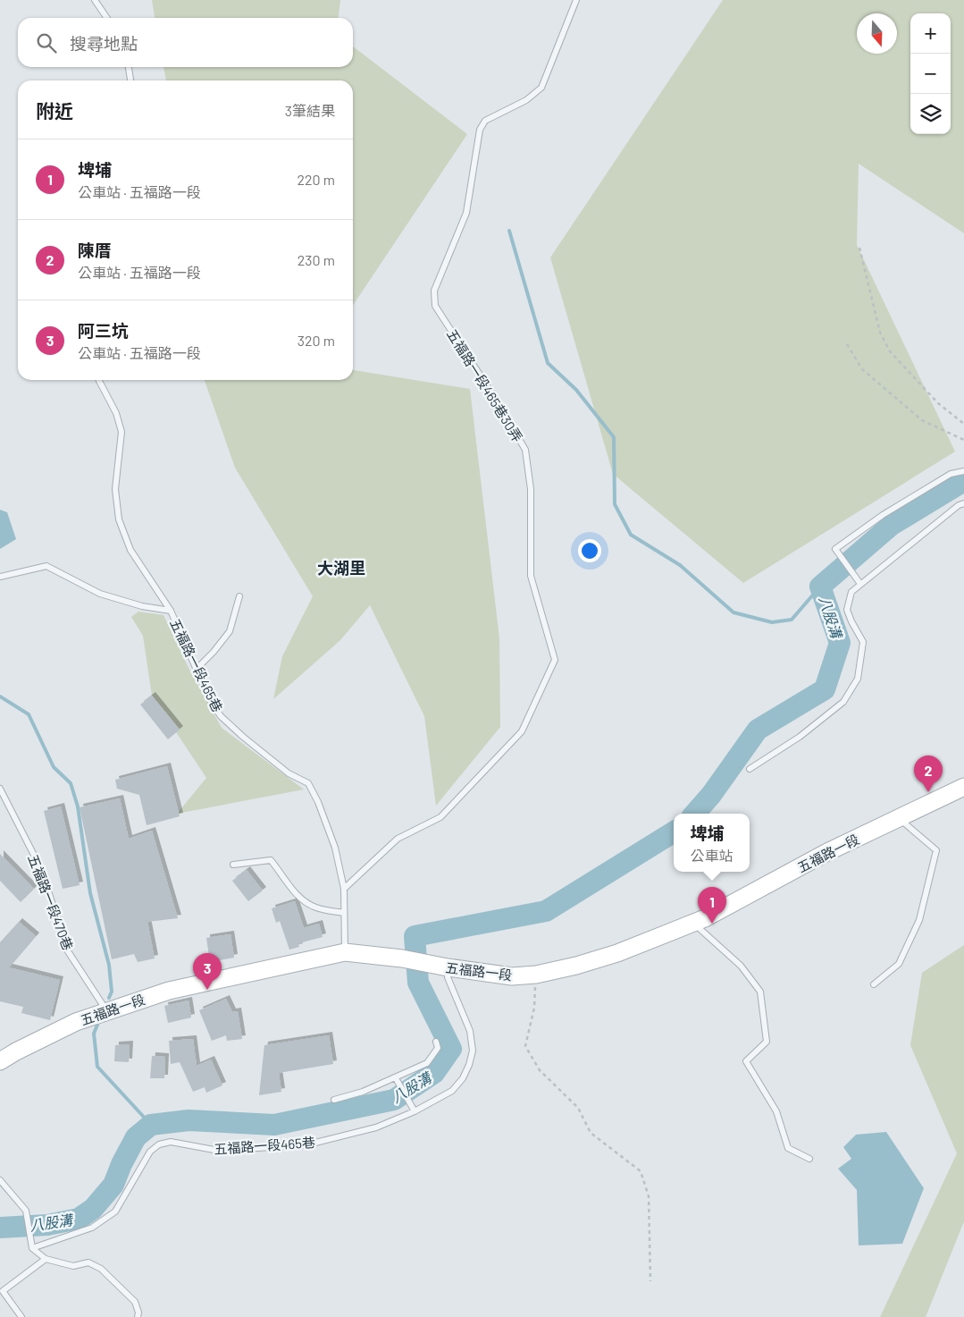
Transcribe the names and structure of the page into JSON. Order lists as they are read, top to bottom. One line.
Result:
{"streets":{"main road":["五福路一段"],"lane":["五福路一段465巷30弄","五福路一段465巷","五福路一段470巷"]},"crossings":[["五福路一段465巷30弄","五福路一段465巷"],["五福路一段465巷","五福路一段"],["五福路一段","五福路一段470巷"]],"districts":["大湖里"],"water":["八股溝"],"north":"bottom","page":{"map_buttons":["+","−"],"search":"搜尋地點","heading":["附近","3筆結果"],"list":[{"mark":"1","name":"埤埔","note":"公車站 · 五福路一段","value":"220 m"},{"mark":"2","name":"陳厝","note":"公車站 · 五福路一段","value":"230 m"},{"mark":"3","name":"阿三坑","note":"公車站 · 五福路一段","value":"320 m"}],"pins":["2","1","3"],"popup":["埤埔","公車站"]}}
